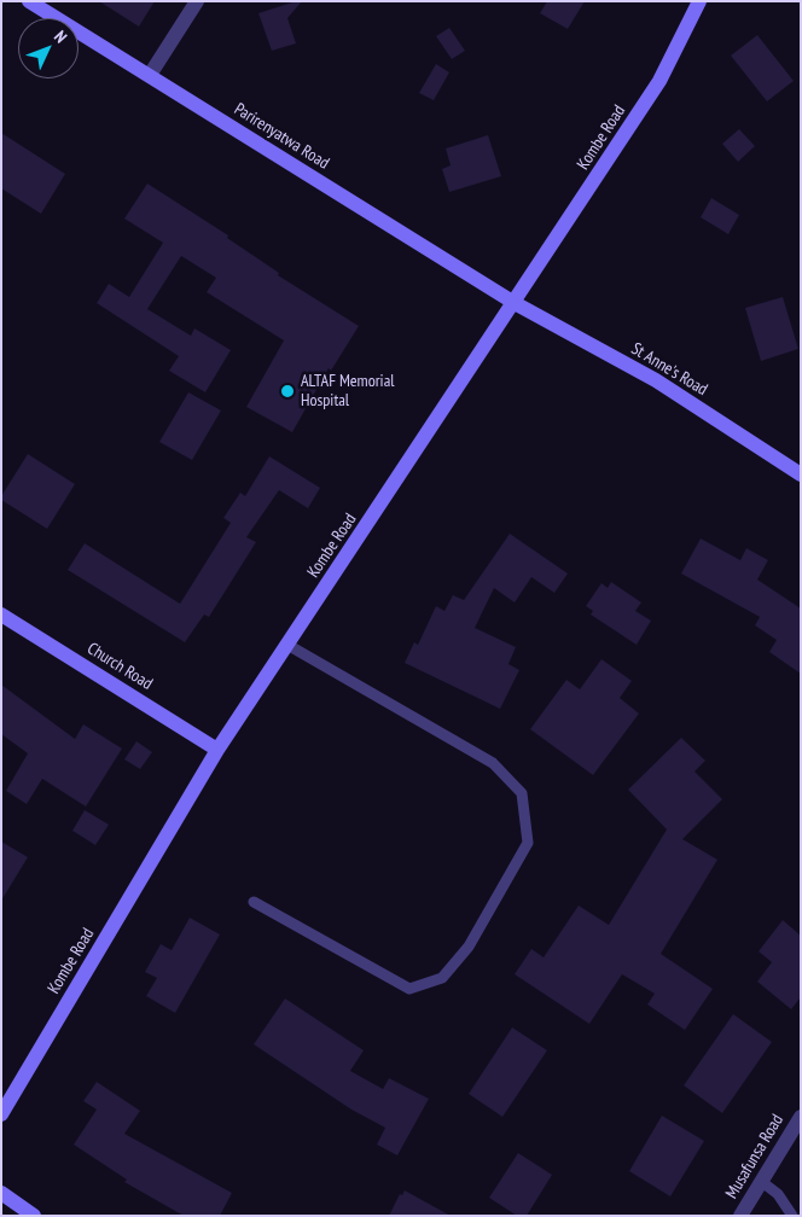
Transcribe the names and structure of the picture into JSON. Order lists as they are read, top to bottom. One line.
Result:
{"streets":{"street":["Parirenyatwa Road","Kombe Road","St Anne's Road","Church Road","Musafunsa Road"]},"crossings":[["Parirenyatwa Road","Kombe Road"],["Parirenyatwa Road","St Anne's Road"],["Kombe Road","St Anne's Road"],["Kombe Road","Church Road"]],"places":["ALTAF Memorial Hospital"],"north":"top right"}
